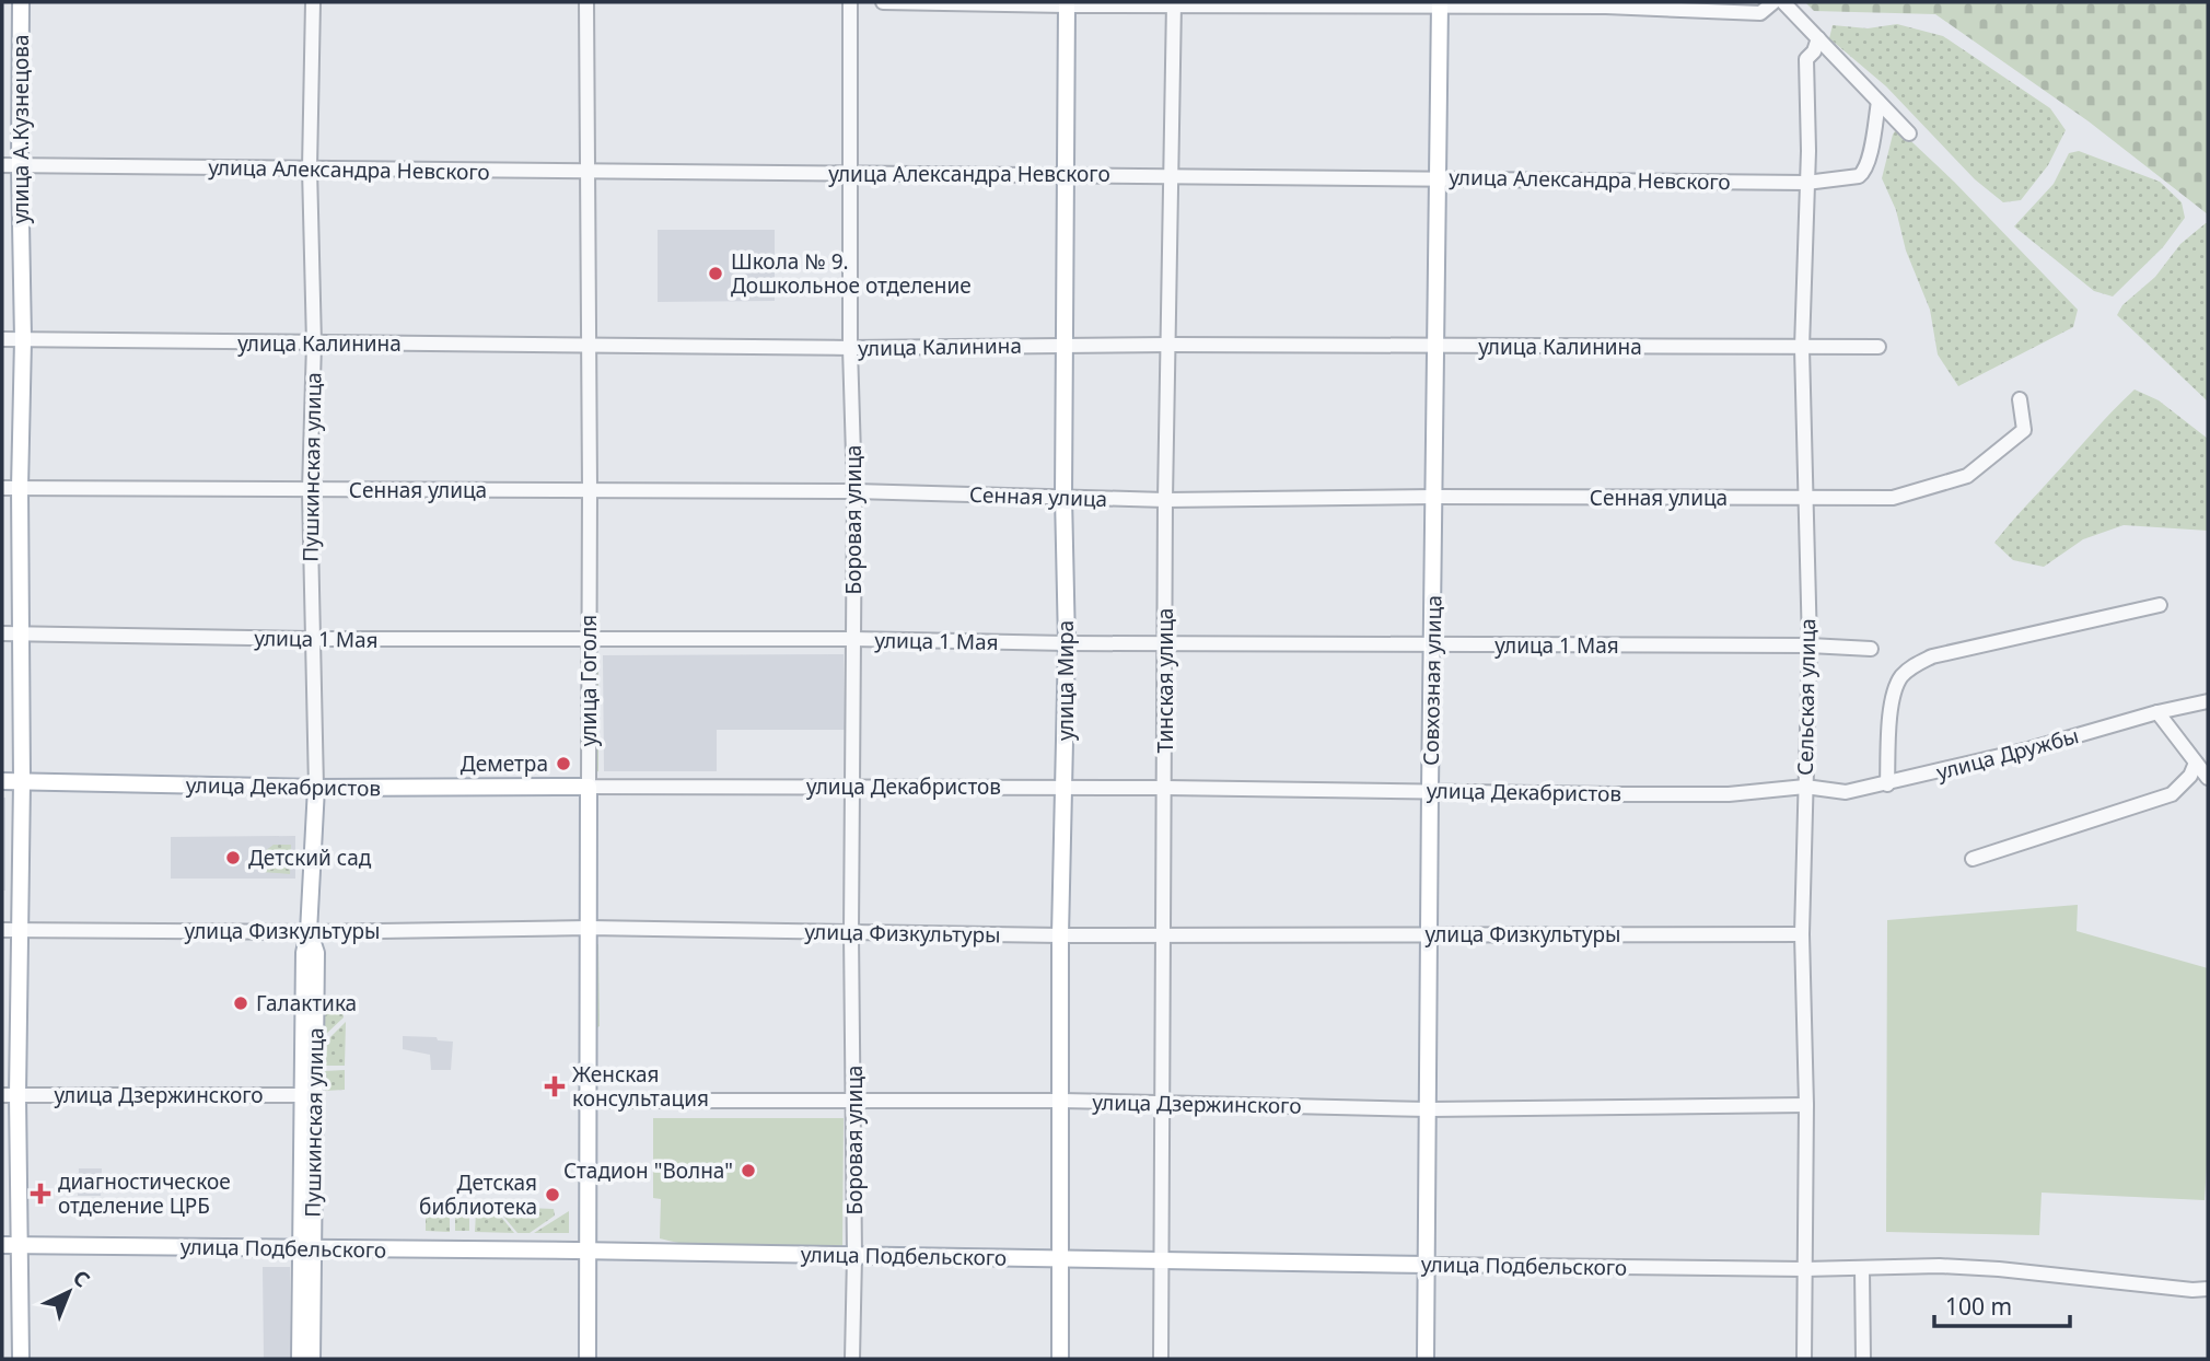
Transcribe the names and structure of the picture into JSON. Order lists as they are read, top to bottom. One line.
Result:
{"streets":{"main road":["улица А.Кузнецова","Пушкинская улица","улица Гоголя","улица Мира","Совхозная улица","улица Декабристов","улица Подбельского"],"street":["улица Александра Невского","улица Калинина","Сенная улица","Боровая улица","улица 1 Мая","Тинская улица","Сельская улица","улица Дружбы","улица Физкультуры","улица Дзержинского"]},"crossings":[["улица А.Кузнецова","улица Александра Невского"],["улица А.Кузнецова","улица Калинина"],["улица А.Кузнецова","Сенная улица"],["улица А.Кузнецова","улица 1 Мая"],["улица А.Кузнецова","улица Декабристов"],["улица А.Кузнецова","улица Физкультуры"],["улица А.Кузнецова","улица Дзержинского"],["улица А.Кузнецова","улица Подбельского"],["улица Александра Невского","Пушкинская улица"],["улица Александра Невского","Боровая улица"],["улица Александра Невского","улица Гоголя"],["улица Александра Невского","улица Мира"],["улица Александра Невского","Тинская улица"],["улица Александра Невского","Совхозная улица"],["улица Александра Невского","Сельская улица"],["улица Калинина","Пушкинская улица"],["улица Калинина","Боровая улица"],["улица Калинина","улица Гоголя"],["улица Калинина","улица Мира"],["улица Калинина","Тинская улица"],["улица Калинина","Совхозная улица"],["улица Калинина","Сельская улица"],["Пушкинская улица","Сенная улица"],["Пушкинская улица","улица 1 Мая"],["Пушкинская улица","улица Декабристов"],["Пушкинская улица","улица Физкультуры"],["Пушкинская улица","улица Дзержинского"],["Пушкинская улица","улица Подбельского"],["Сенная улица","Боровая улица"],["Сенная улица","улица Гоголя"],["Сенная улица","улица Мира"],["Сенная улица","Тинская улица"],["Сенная улица","Совхозная улица"],["Сенная улица","Сельская улица"],["Боровая улица","улица 1 Мая"],["Боровая улица","улица Декабристов"],["Боровая улица","улица Физкультуры"],["Боровая улица","улица Дзержинского"],["Боровая улица","улица Подбельского"],["улица 1 Мая","улица Гоголя"],["улица 1 Мая","улица Мира"],["улица 1 Мая","Тинская улица"],["улица 1 Мая","Совхозная улица"],["улица 1 Мая","Сельская улица"],["улица Гоголя","улица Декабристов"],["улица Гоголя","улица Физкультуры"],["улица Гоголя","улица Дзержинского"],["улица Гоголя","улица Подбельского"],["улица Мира","улица Декабристов"],["улица Мира","улица Физкультуры"],["улица Мира","улица Дзержинского"],["улица Мира","улица Подбельского"],["Тинская улица","улица Декабристов"],["Тинская улица","улица Физкультуры"],["Тинская улица","улица Дзержинского"],["Тинская улица","улица Подбельского"],["Совхозная улица","улица Декабристов"],["Совхозная улица","улица Физкультуры"],["Совхозная улица","улица Дзержинского"],["Совхозная улица","улица Подбельского"],["Сельская улица","улица Дружбы"],["Сельская улица","улица Декабристов"],["Сельская улица","улица Физкультуры"],["Сельская улица","улица Дзержинского"],["Сельская улица","улица Подбельского"],["улица Дружбы","улица Декабристов"]],"places":{"other":["Школа № 9. Дошкольное отделение","Деметра","Детский сад","Галактика","Стадион \"Волна\"","Детская библиотека"],"health":["Женская консультация","диагностическое отделение ЦРБ"]},"scale_bar":"100 m","north":"top right"}
